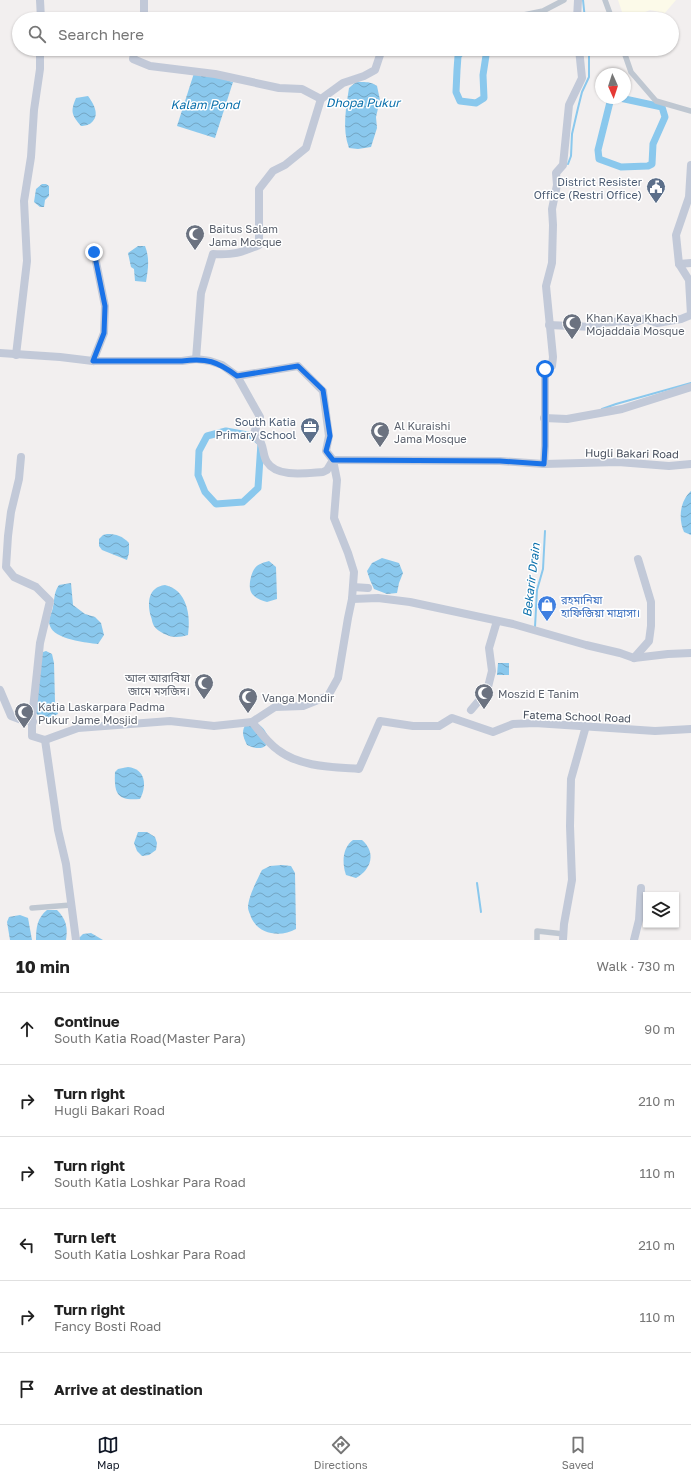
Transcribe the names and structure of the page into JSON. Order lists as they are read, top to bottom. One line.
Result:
{"streets":{"street":["Hugli Bakari Road","Fatema School Road"]},"water":["Dhopa Pukur","Kalam Pond","Bekarir Drain"],"places":{"public building":["District Resister Office (Restri Office)"],"mosque":["Baitus Salam Jama Mosque","Khan Kaya Khach Mojaddaia Mosque","Al Kuraishi Jama Mosque","আল আরাবিয়া জামে মসজিদ।","Moszid E Tanim","Vanga Mondir","Katia Laskarpara Padma Pukur Jame Mosjid"],"office":["South Katia Primary School"],"shop":["রহমানিয়া হাফিজিয়া মাদ্রাসা।"]},"north":"bottom","page":{"search":"Search here","heading":["10 min","Walk · 730 m"],"list":[["Continue","South Katia Road(Master Para)","90 m"],["Turn right","Hugli Bakari Road","210 m"],["Turn right","South Katia Loshkar Para Road","110 m"],["Turn left","South Katia Loshkar Para Road","210 m"],["Turn right","Fancy Bosti Road","110 m"],"Arrive at destination"],"nav":["Map","Directions","Saved"]}}
